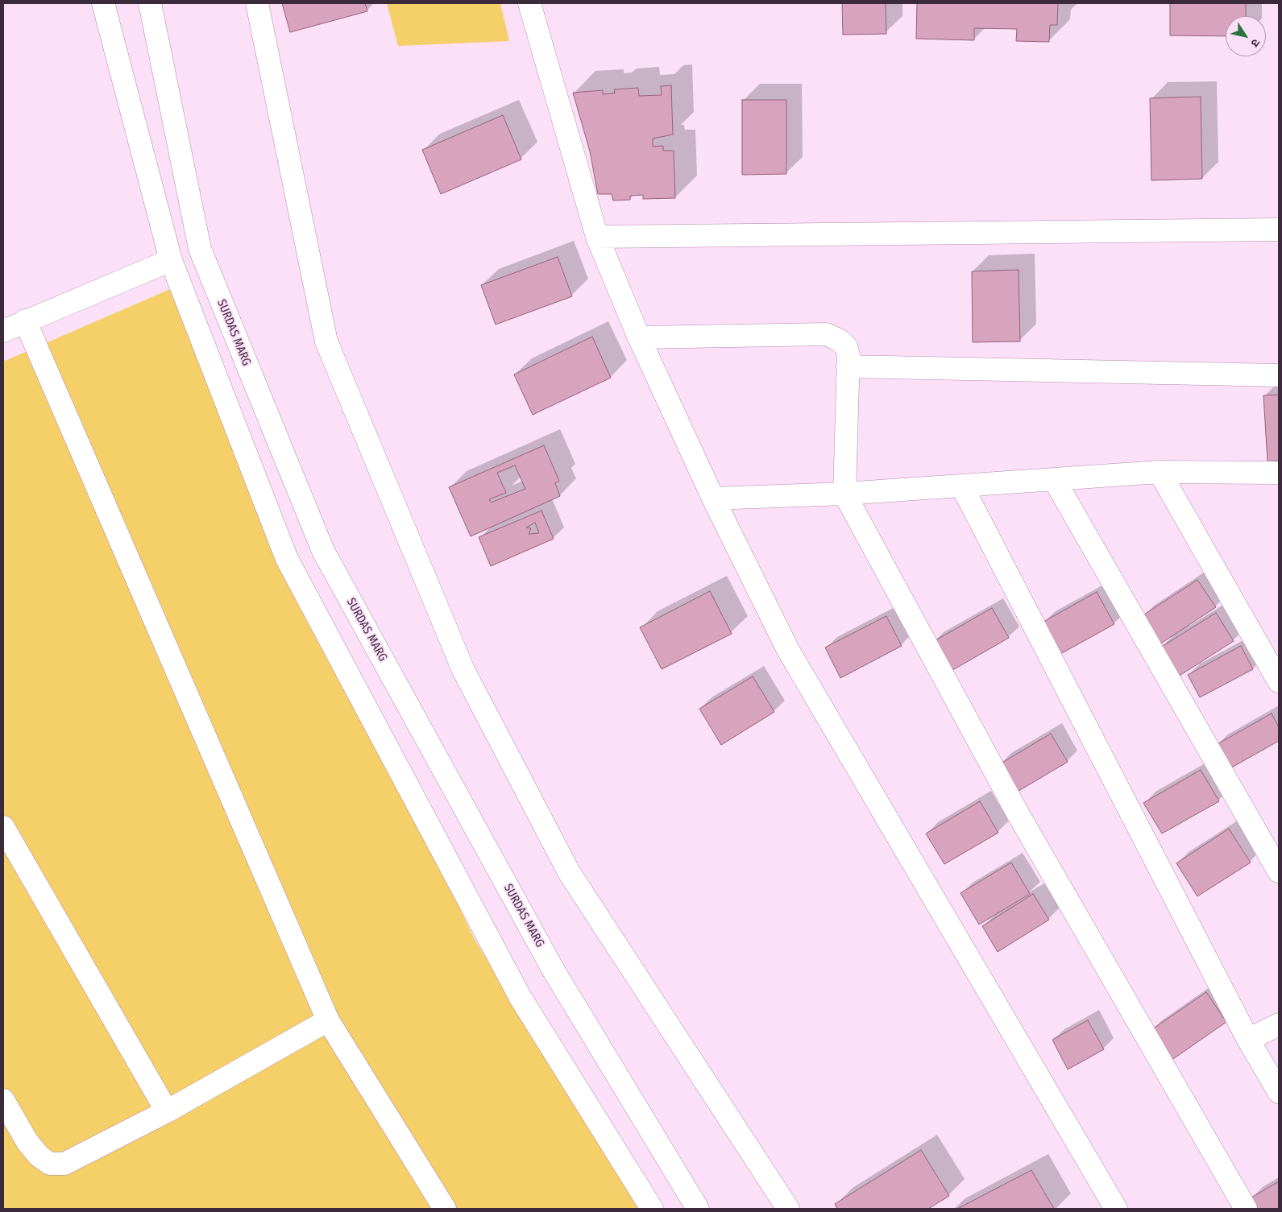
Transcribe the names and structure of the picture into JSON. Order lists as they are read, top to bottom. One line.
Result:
{"streets":{"street":["SURDAS MARG"]},"north":"bottom right"}
